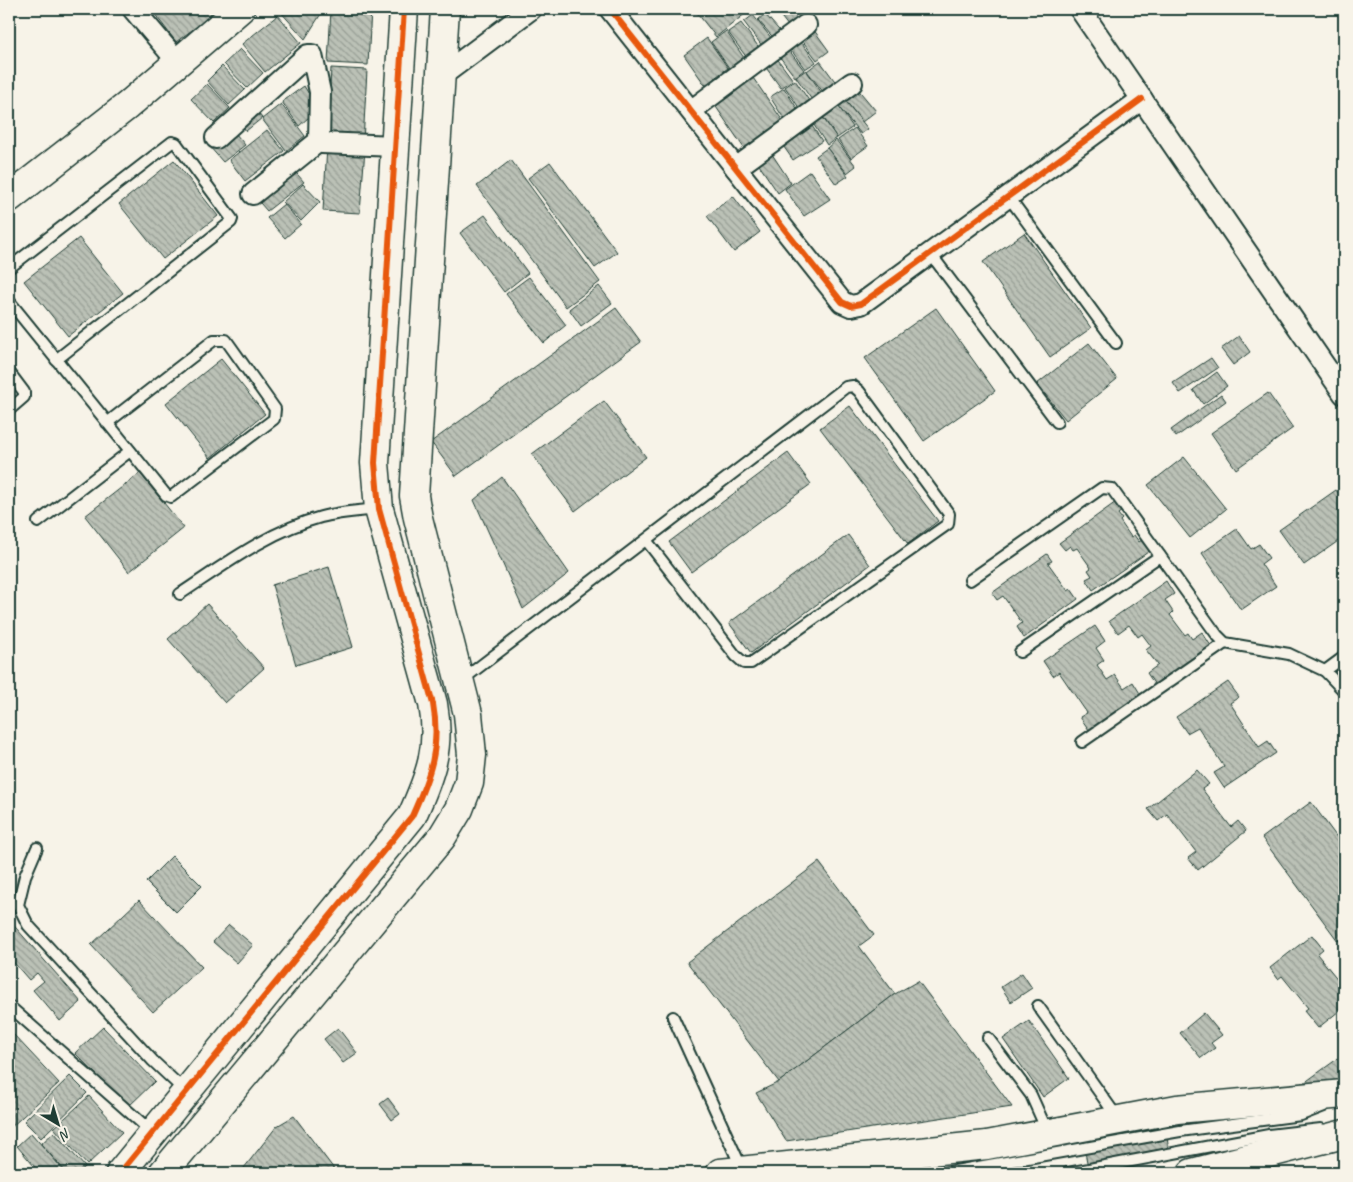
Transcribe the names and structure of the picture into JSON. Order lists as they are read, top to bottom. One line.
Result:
{"north":"bottom right"}
